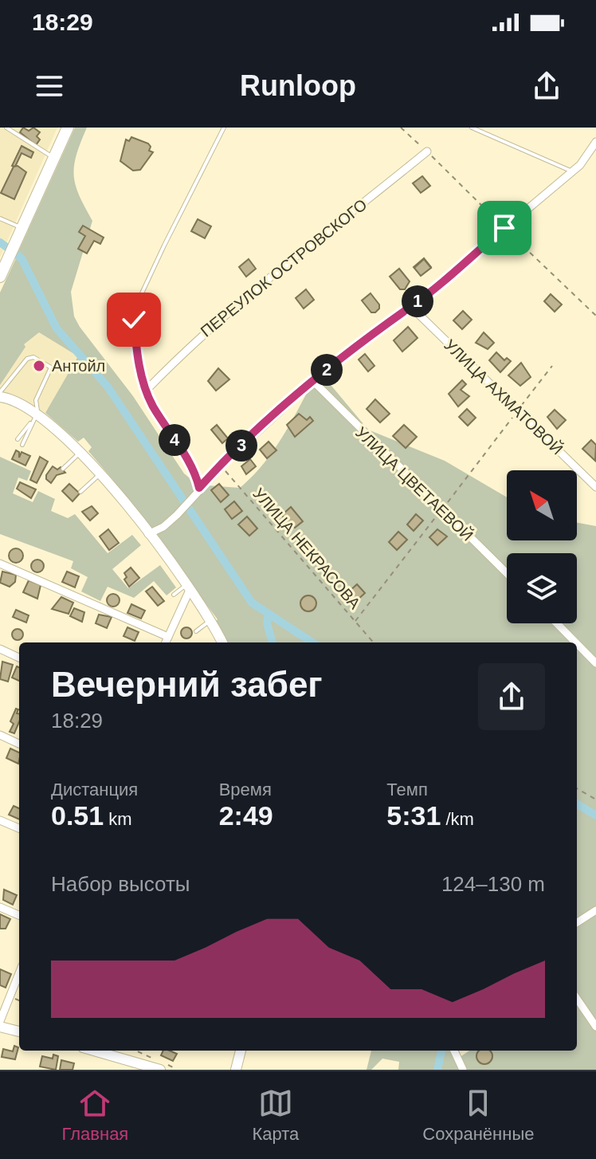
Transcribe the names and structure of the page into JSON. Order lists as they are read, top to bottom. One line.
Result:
{"streets":{"street":["ПЕРЕУЛОК ОСТРОВСКОГО","УЛИЦА АХМАТОВОЙ","УЛИЦА ЦВЕТАЕВОЙ"],"path":["УЛИЦА НЕКРАСОВА"]},"places":["Антойл"],"north":"top left","page":{"status":"18:29","header":"Runloop","pins":["1","2","4","3"],"heading":["Вечерний забег","18:29"],"stats":[["Дистанция","0.51 km"],["Время","2:49"],["Темп","5:31 /km"]],"chart":["Набор высоты","124–130 m"],"tabs":["Главная","Карта","Сохранённые"]}}
